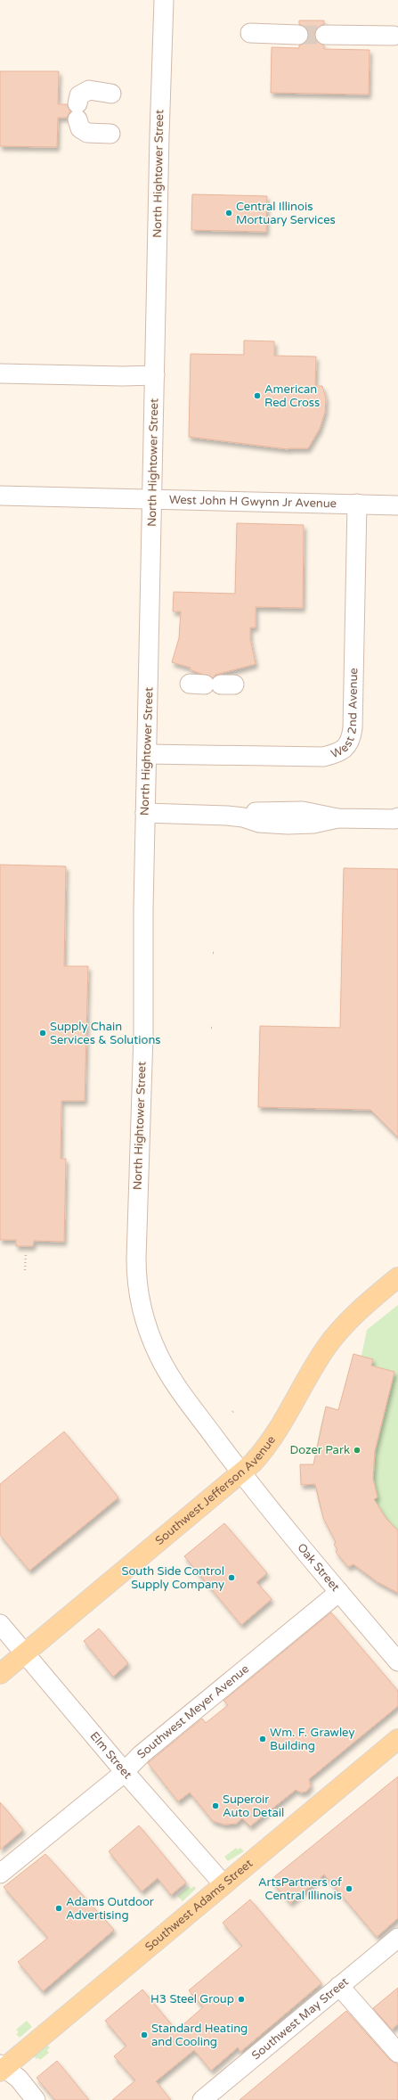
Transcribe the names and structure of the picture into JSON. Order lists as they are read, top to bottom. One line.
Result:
{"streets":{"main road":["Southwest Jefferson Avenue","Southwest Adams Street"],"street":["North Hightower Street","West John H Gwynn Jr Avenue","West 2nd Avenue","Oak Street","Southwest Meyer Avenue","Elm Street","Southwest May Street"]},"crossings":[["North Hightower Street","West John H Gwynn Jr Avenue"],["North Hightower Street","West 2nd Avenue"],["North Hightower Street","Southwest Jefferson Avenue"],["North Hightower Street","Oak Street"],["West John H Gwynn Jr Avenue","West 2nd Avenue"],["Southwest Jefferson Avenue","Oak Street"],["Southwest Jefferson Avenue","Elm Street"],["Oak Street","Southwest Meyer Avenue"],["Southwest Meyer Avenue","Elm Street"],["Elm Street","Southwest Adams Street"]],"places":["Central Illinois Mortuary Services","American Red Cross","Supply Chain Services & Solutions","Dozer Park","South Side Control Supply Company","Wm. F. Grawley Building","Superoir Auto Detail","ArtsPartners of Central Illinois","Adams Outdoor Advertising","H3 Steel Group","Standard Heating and Cooling"]}
